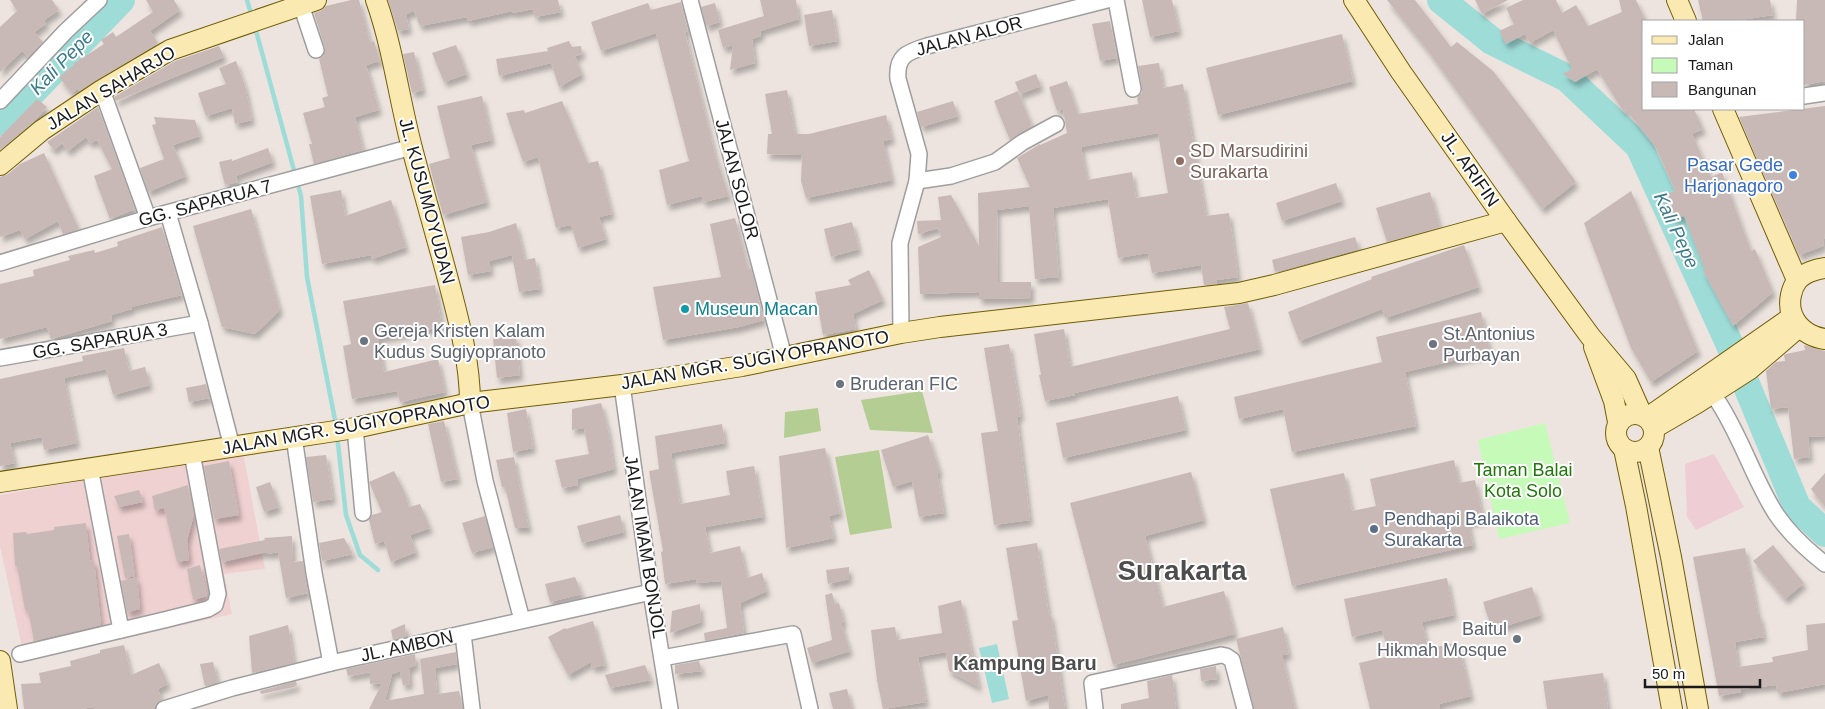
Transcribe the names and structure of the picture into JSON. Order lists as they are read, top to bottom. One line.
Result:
{"streets":{"street":["JALAN ALOR","JALAN SAHARJO","JL. ARIFIN","JALAN SOLOR","JL. KUSUMOYUDAN","GG. SAPARUA 7","GG. SAPARUA 3","JALAN MGR. SUGIYOPRANOTO","JALAN IMAM BONJOL","JL. AMBON"]},"crossings":[["JALAN ALOR","JALAN MGR. SUGIYOPRANOTO"],["JL. ARIFIN","JALAN MGR. SUGIYOPRANOTO"],["JALAN SOLOR","JALAN MGR. SUGIYOPRANOTO"],["JL. KUSUMOYUDAN","GG. SAPARUA 7"],["JL. KUSUMOYUDAN","JALAN MGR. SUGIYOPRANOTO"],["JALAN MGR. SUGIYOPRANOTO","JALAN IMAM BONJOL"],["JALAN IMAM BONJOL","JL. AMBON"]],"districts":["Surakarta","Kampung Baru"],"water":["Kali Pepe"],"parks":["Taman Balai Kota Solo"],"places":["SD Marsudirini Surakarta","Pasar Gede Harjonagoro","Museun Macan","Gereja Kristen Kalam Kudus Sugiyopranoto","St.Antonius Purbayan","Bruderan FIC","Pendhapi Balaikota Surakarta","Baitul Hikmah Mosque"],"legend":["Jalan","Taman","Bangunan"],"scale_bar":"50 m"}
